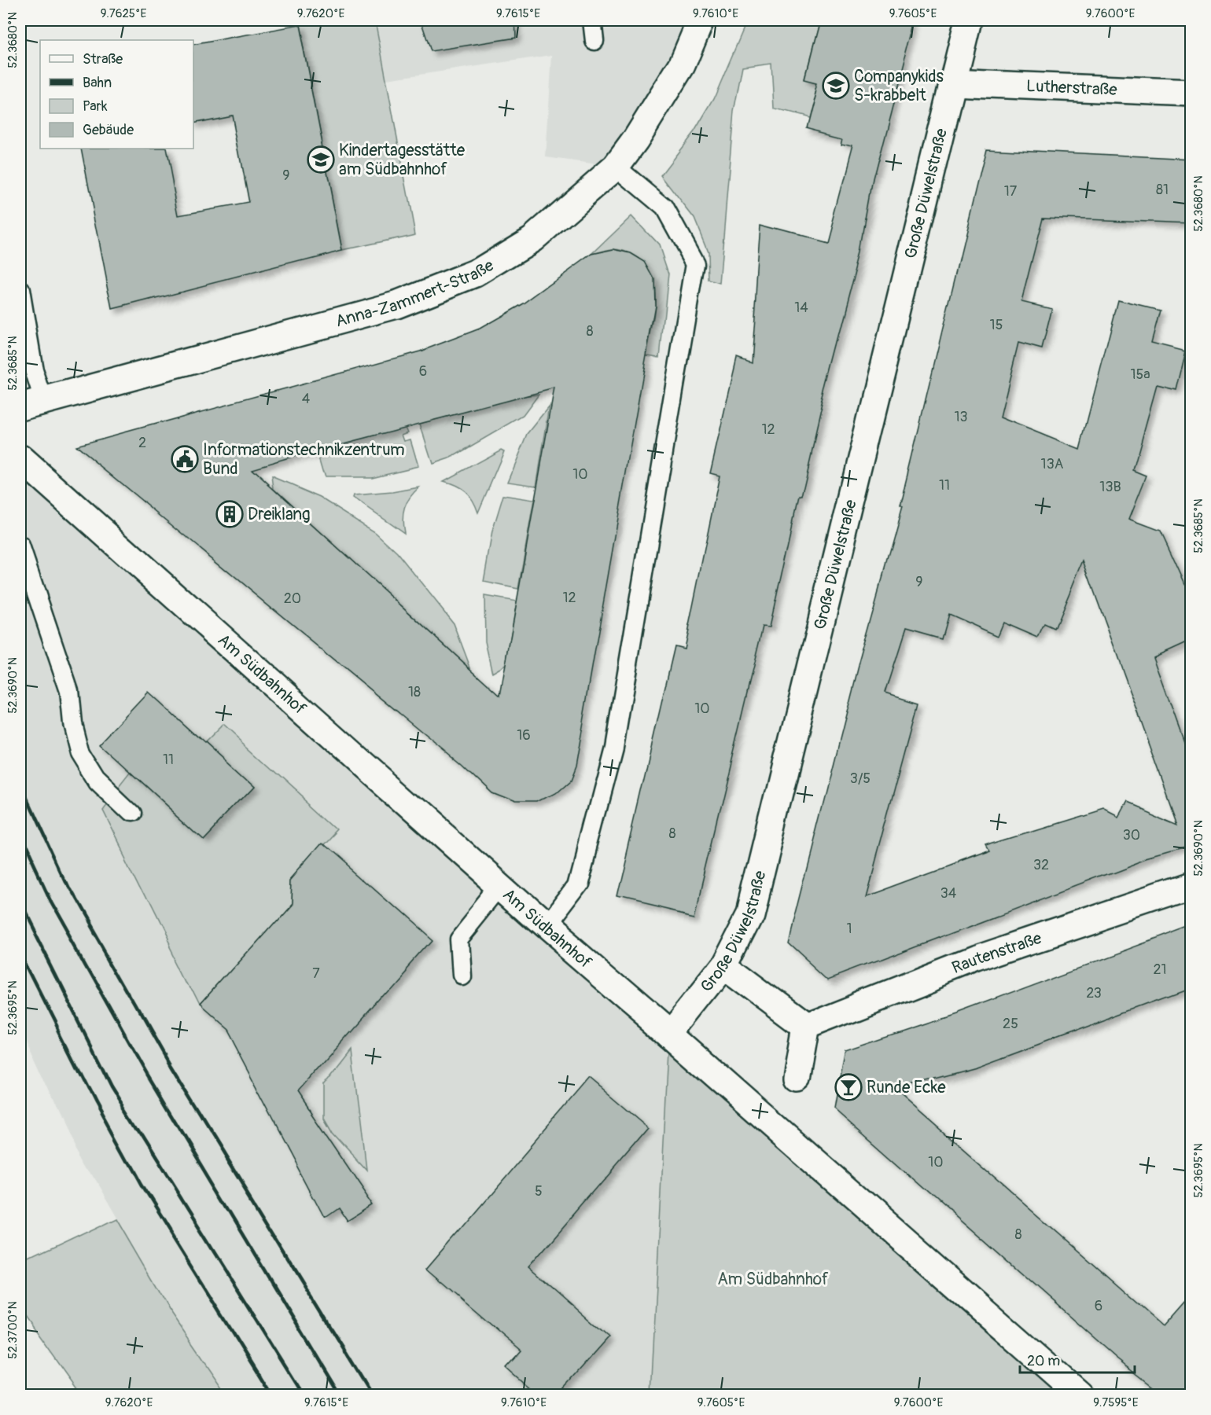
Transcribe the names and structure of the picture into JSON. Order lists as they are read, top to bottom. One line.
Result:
{"streets":{"street":["Lutherstraße","Große Düwelstraße","Anna-Zammert-Straße","Am Südbahnhof","Rautenstraße"]},"crossings":[["Lutherstraße","Große Düwelstraße"],["Große Düwelstraße","Am Südbahnhof"]],"parks":["Am Südbahnhof"],"places":{"school or university":["Companykids S-krabbelt","Kindertagesstätte am Südbahnhof"],"public building":["Informationstechnikzentrum Bund"],"building":["Dreiklang"],"bar":["Runde Ecke"]},"house_numbers":["9","81","17","14","15","8","6","15a","4","13","12","2","13A","10","11","13B","9","12","20","18","10","16","11","3/5","8","30","32","34","1","21","7","23","25","10","5","8","6"],"legend":["Straße","Bahn","Park","Gebäude"],"scale_bar":"20 m","coordinates":["9.7625°E","9.7620°E","9.7615°E","9.7610°E","9.7605°E","9.7600°E","52.3680°N","52.3685°N","52.3690°N","52.3695°N","52.3700°N","9.7595°E"]}
